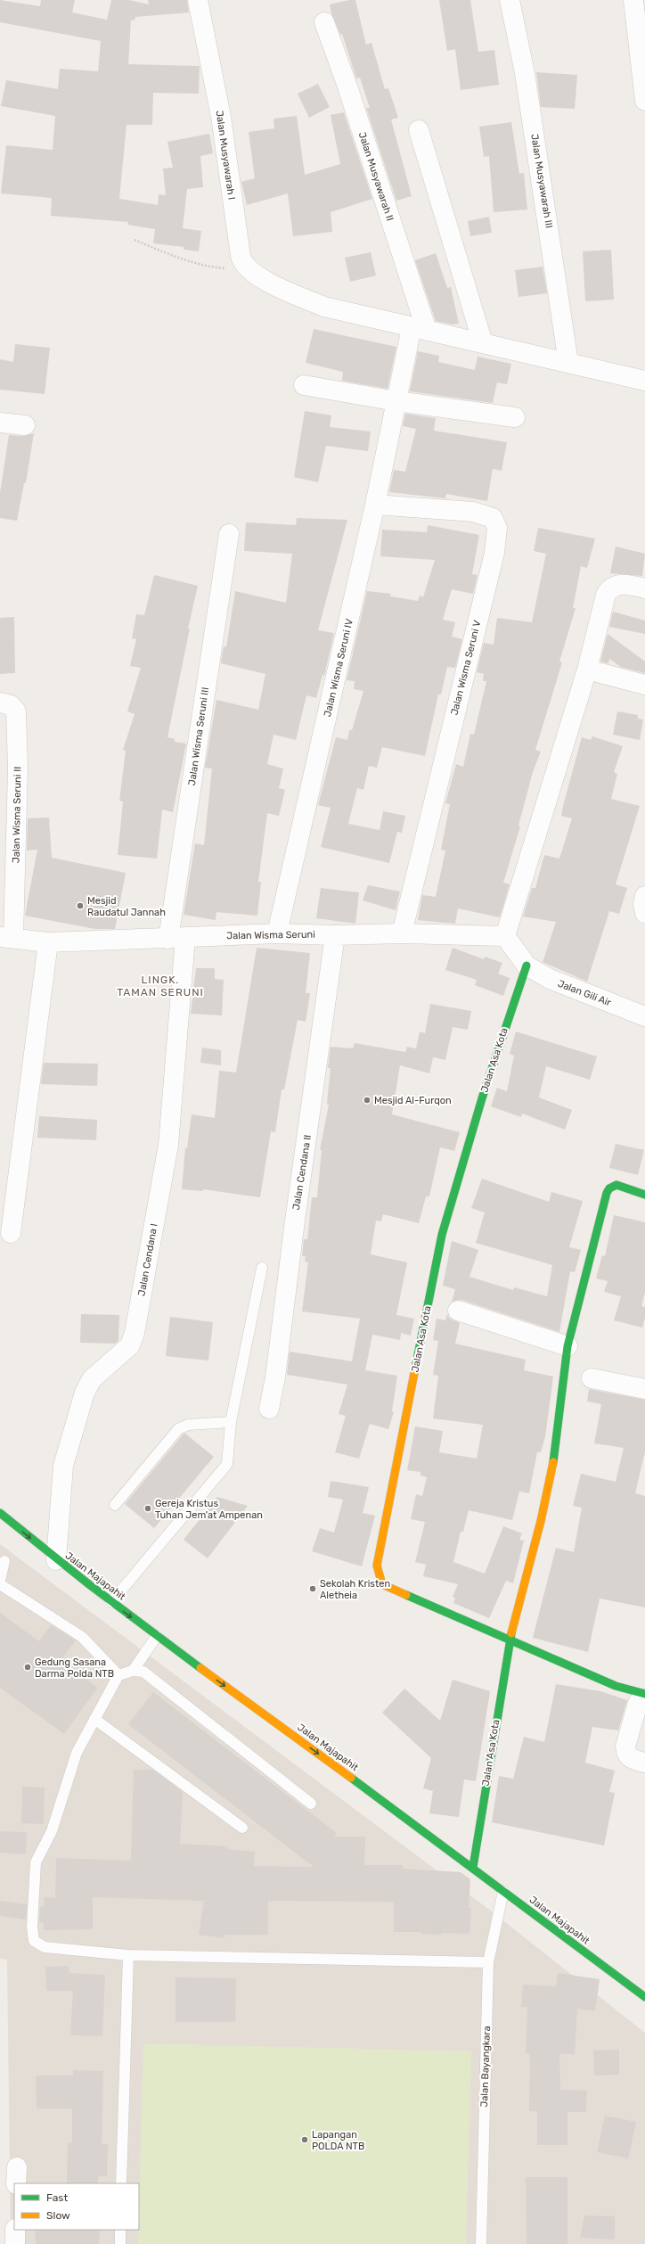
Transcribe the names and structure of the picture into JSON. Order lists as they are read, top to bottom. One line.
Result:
{"streets":{"street":["Jalan Musyawarah I","Jalan Musyawarah II","Jalan Musyawarah III","Jalan Wisma Seruni IV","Jalan Wisma Seruni V","Jalan Wisma Seruni III","Jalan Wisma Seruni II","Jalan Wisma Seruni","Jalan Gili Air","Jalan Asa Kota","Jalan Cendana II","Jalan Cendana I","Jalan Majapahit"],"lane":["Jalan Bayangkara"]},"crossings":[["Jalan Musyawarah I","Jalan Musyawarah II"],["Jalan Musyawarah I","Jalan Musyawarah III"],["Jalan Musyawarah I","Jalan Wisma Seruni IV"],["Jalan Musyawarah II","Jalan Wisma Seruni IV"],["Jalan Wisma Seruni IV","Jalan Wisma Seruni V"],["Jalan Wisma Seruni IV","Jalan Wisma Seruni"],["Jalan Wisma Seruni V","Jalan Wisma Seruni"],["Jalan Wisma Seruni III","Jalan Wisma Seruni"],["Jalan Wisma Seruni III","Jalan Cendana I"],["Jalan Wisma Seruni II","Jalan Wisma Seruni"],["Jalan Wisma Seruni","Jalan Cendana II"],["Jalan Wisma Seruni","Jalan Cendana I"],["Jalan Gili Air","Jalan Asa Kota"],["Jalan Asa Kota","Jalan Majapahit"],["Jalan Cendana I","Jalan Majapahit"],["Jalan Majapahit","Jalan Bayangkara"]],"one_way":["Jalan Majapahit"],"districts":["LINGK. TAMAN SERUNI"],"places":["Mesjid Raudatul Jannah","Mesjid Al-Furqon","Gereja Kristus Tuhan Jem'at Ampenan","Sekolah Kristen Aletheia","Gedung Sasana Darma Polda NTB","Lapangan POLDA NTB"],"legend":["Fast","Slow"]}
